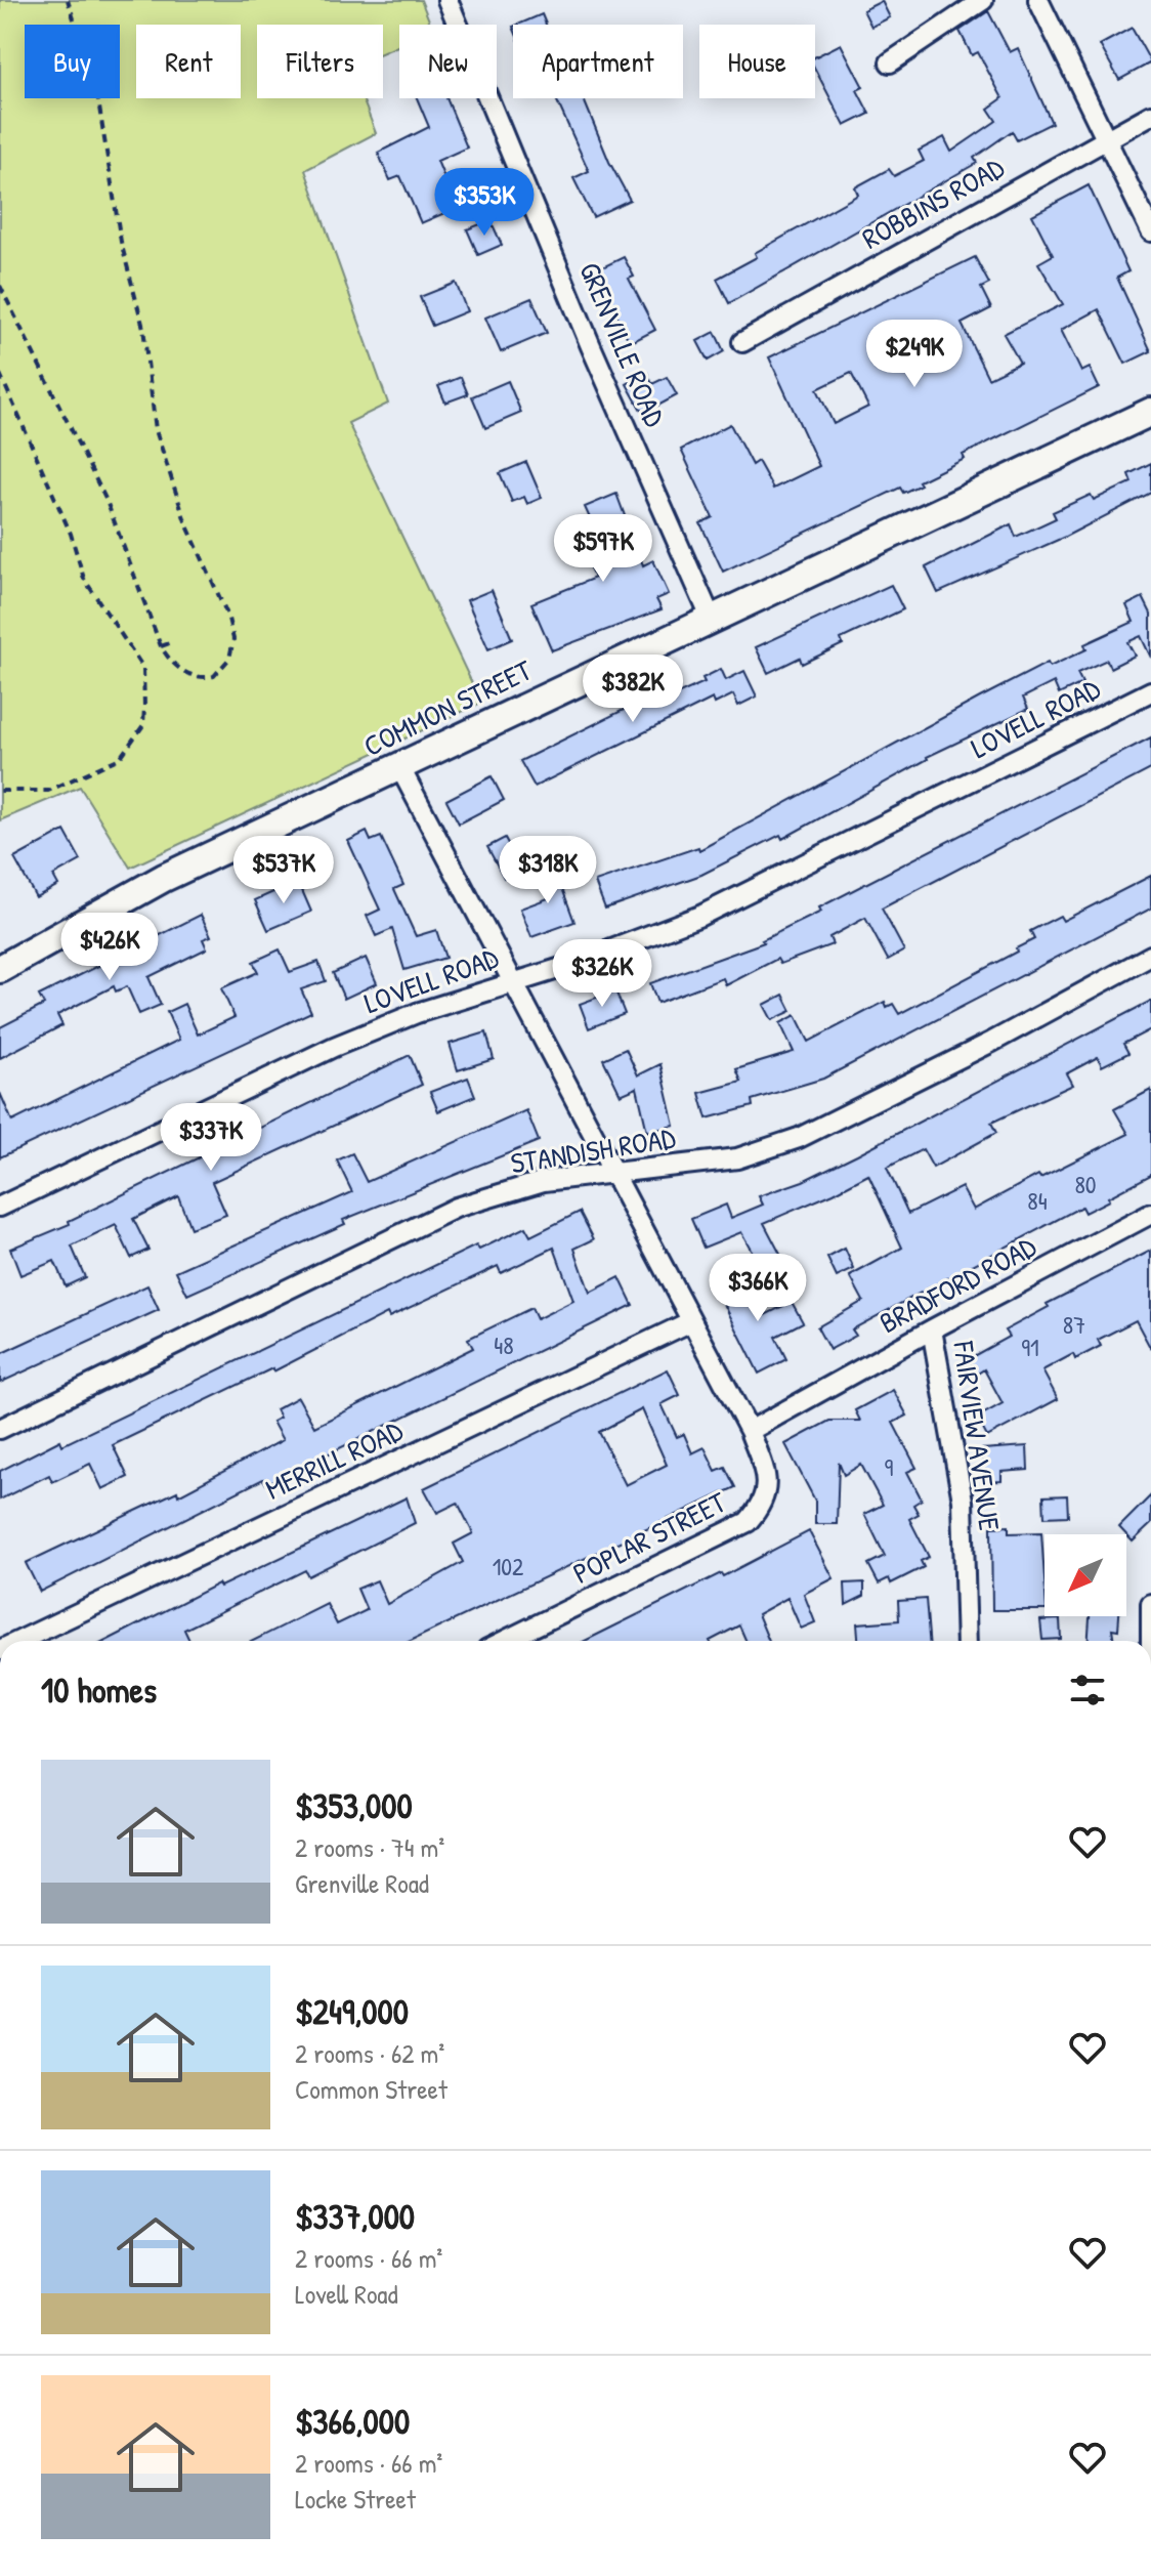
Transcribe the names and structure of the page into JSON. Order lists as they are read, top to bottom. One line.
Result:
{"streets":{"main road":["COMMON STREET"],"street":["ROBBINS ROAD","GRENVILLE ROAD","LOVELL ROAD","STANDISH ROAD","BRADFORD ROAD","FAIRVIEW AVENUE","MERRILL ROAD","POPLAR STREET"]},"crossings":[["GRENVILLE ROAD","COMMON STREET"],["COMMON STREET","POPLAR STREET"],["LOVELL ROAD","POPLAR STREET"],["STANDISH ROAD","POPLAR STREET"],["BRADFORD ROAD","FAIRVIEW AVENUE"],["BRADFORD ROAD","POPLAR STREET"],["MERRILL ROAD","POPLAR STREET"]],"house_numbers":["80","84","87","48","91","9","102"],"north":"bottom left","page":{"chip":["Buy","Rent","Filters","New","Apartment","House"],"price":["$353K","$249K","$597K","$382K","$537K","$318K","$426K","$326K","$337K","$366K"],"heading":"10 homes","list":[{"name":"$353,000","note":"2 rooms · 74 m² · Grenville Road"},{"name":"$249,000","note":"2 rooms · 62 m² · Common Street"},{"name":"$337,000","note":"2 rooms · 66 m² · Lovell Road"},{"name":"$366,000","note":"2 rooms · 66 m² · Locke Street"}]}}
